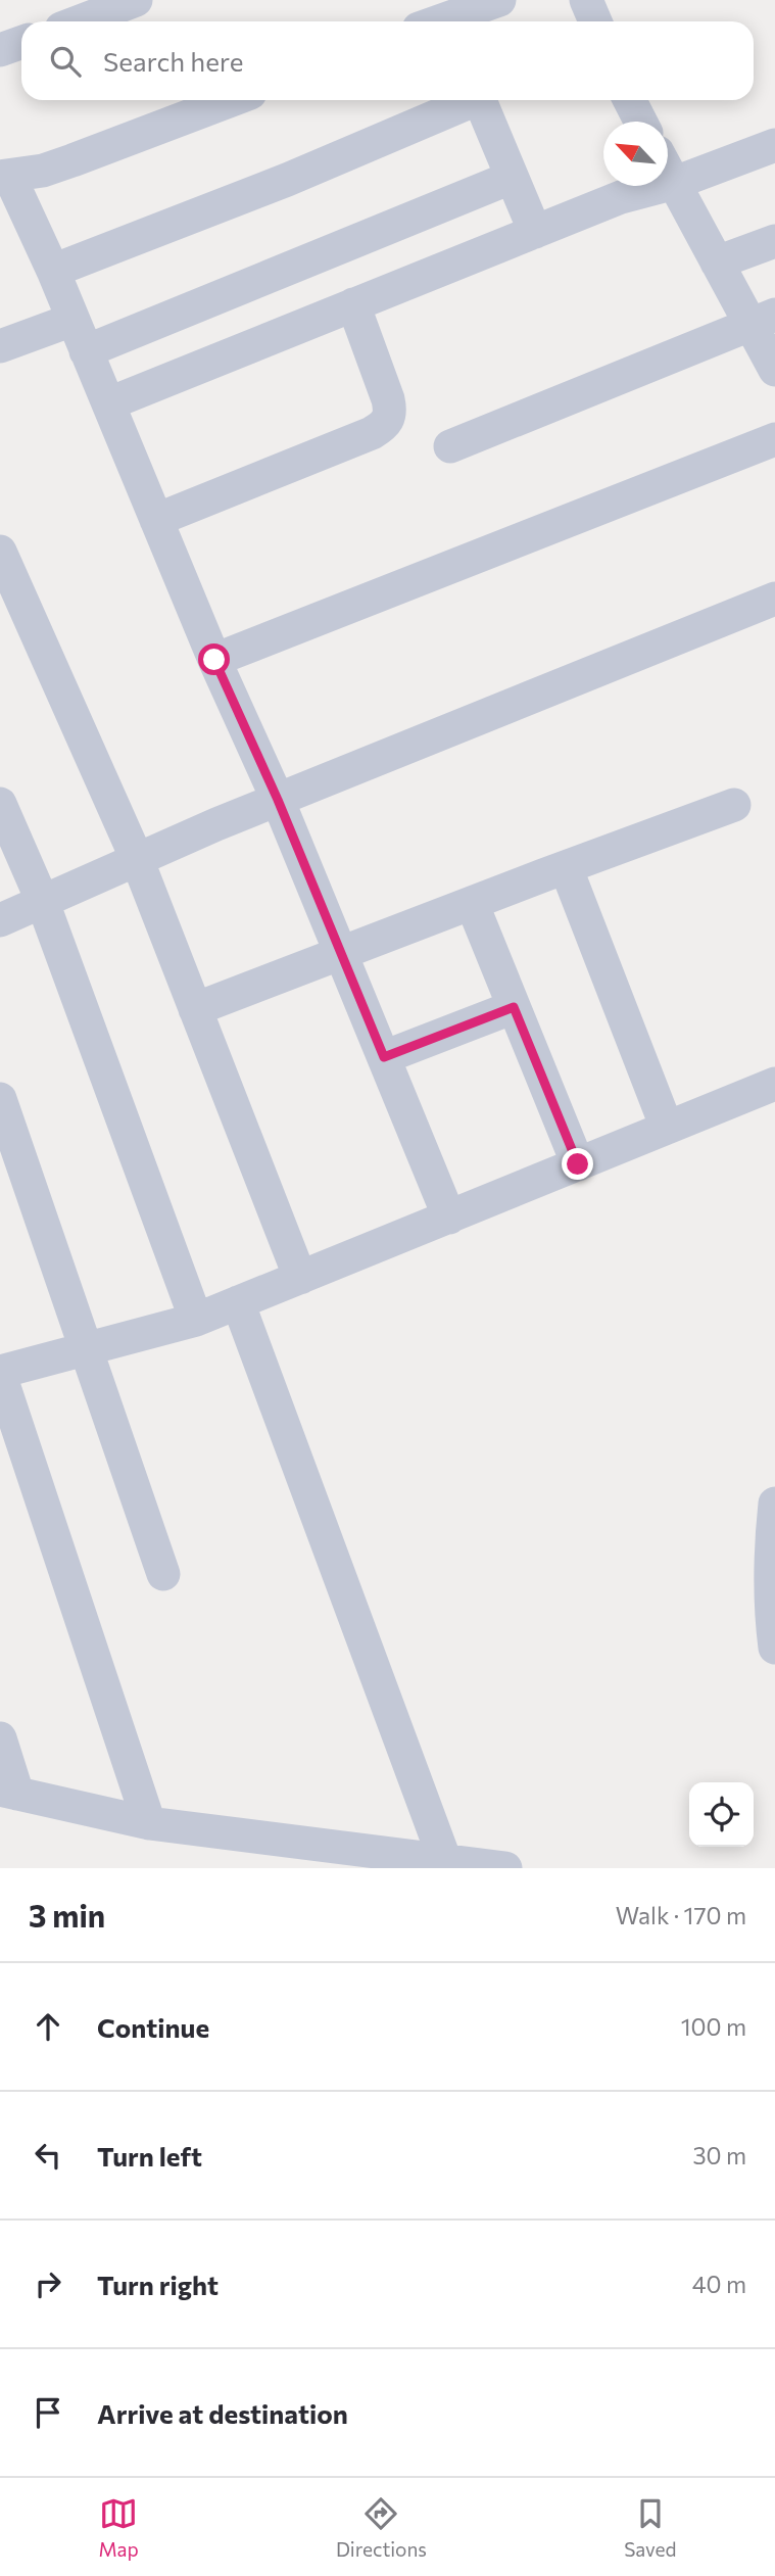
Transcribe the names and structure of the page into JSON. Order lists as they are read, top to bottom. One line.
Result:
{"north":"top left","page":{"search":"Search here","heading":["3 min","Walk · 170 m"],"list":[["Continue","100 m"],["Turn left","30 m"],["Turn right","40 m"],"Arrive at destination"],"nav":["Map","Directions","Saved"]}}
